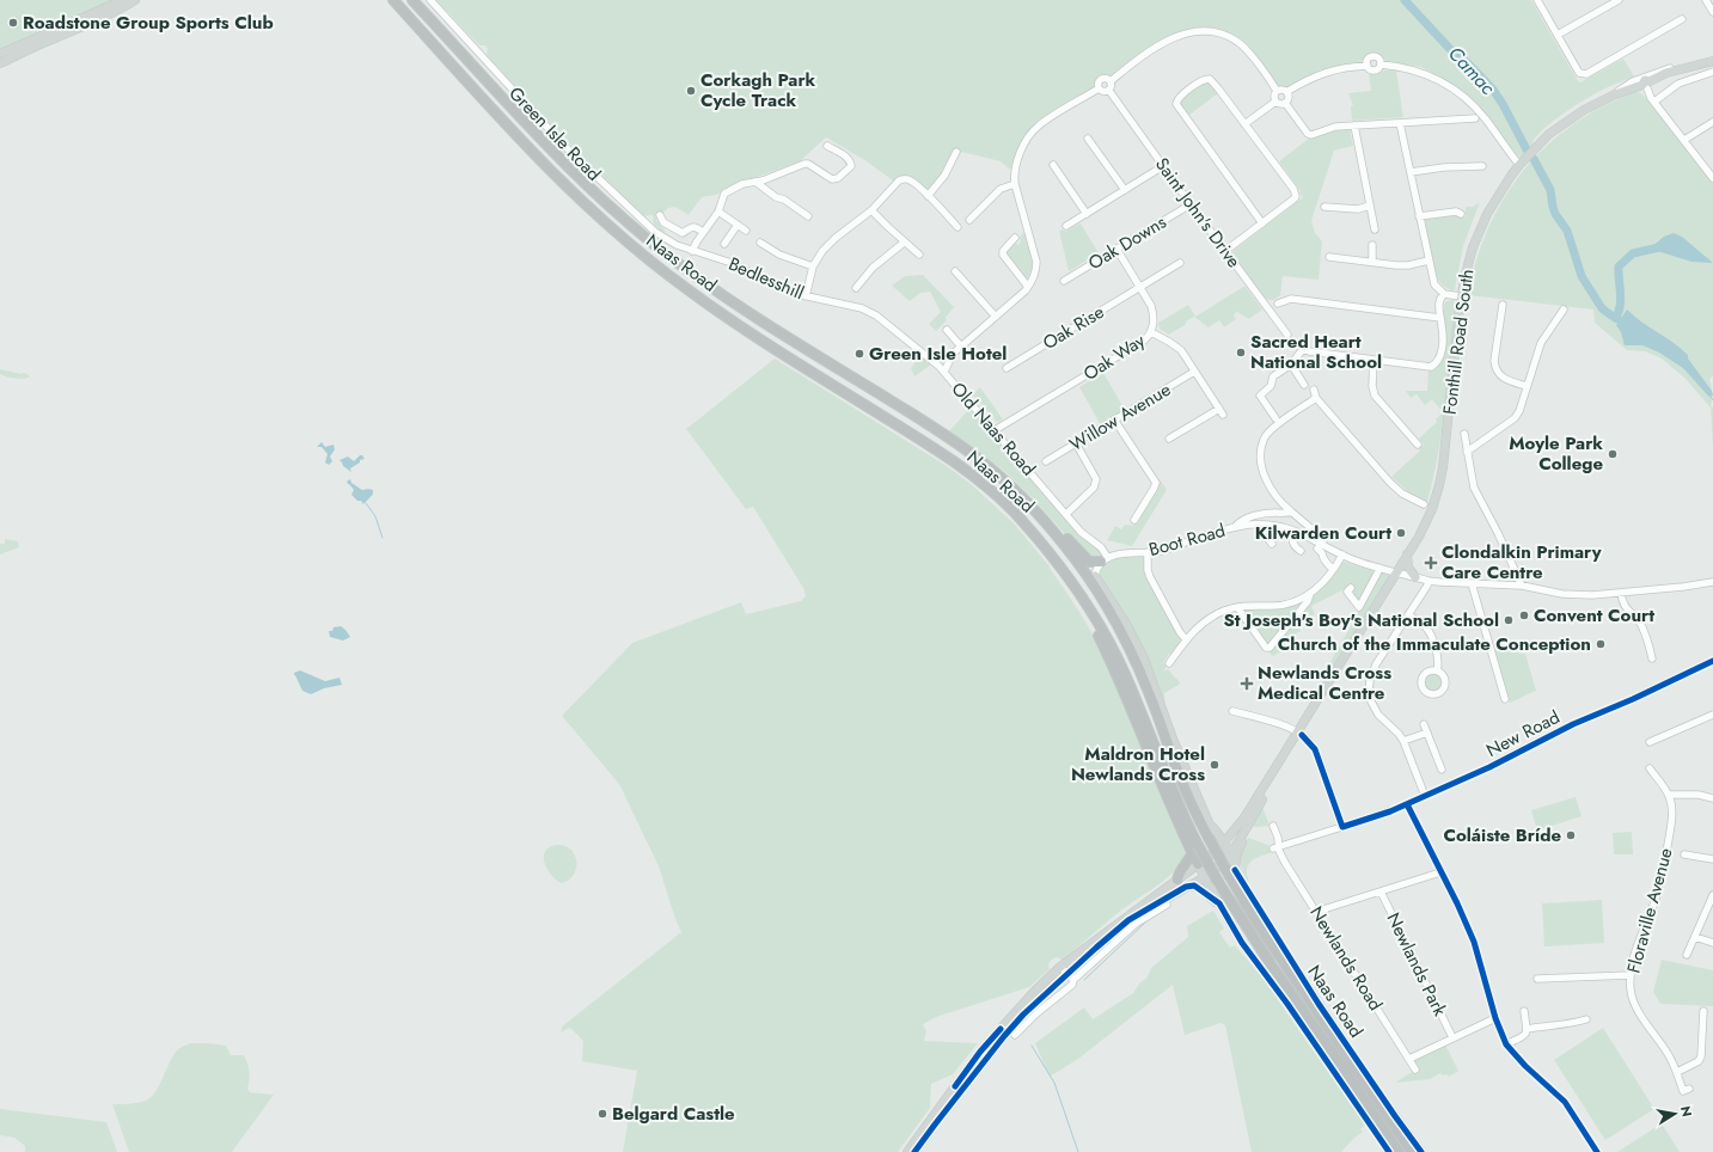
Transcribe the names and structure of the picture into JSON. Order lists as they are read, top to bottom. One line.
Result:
{"streets":{"highway":["Naas Road"],"main road":["Fonthill Road South"],"street":["Green Isle Road","Saint John's Drive","Oak Downs","Bedlesshill","Oak Rise","Oak Way","Willow Avenue","Old Naas Road","Boot Road","New Road","Floraville Avenue","Newlands Road","Newlands Park"]},"crossings":[["Green Isle Road","Bedlesshill"],["Saint John's Drive","Oak Downs"],["Oak Downs","Oak Way"],["Naas Road","Fonthill Road South"],["Bedlesshill","Old Naas Road"],["Oak Rise","Oak Way"],["Fonthill Road South","Boot Road"],["Oak Way","Old Naas Road"],["Old Naas Road","Boot Road"],["New Road","Newlands Road"]],"water":["Camac"],"places":{"other":["Roadstone Group Sports Club","Corkagh Park Cycle Track","Sacred Heart National School","Green Isle Hotel","Moyle Park College","Kilwarden Court","Convent Court","St Joseph's Boy's National School","Church of the Immaculate Conception","Maldron Hotel Newlands Cross","Coláiste Bríde","Belgard Castle"],"health":["Clondalkin Primary Care Centre","Newlands Cross Medical Centre"]},"north":"right"}
